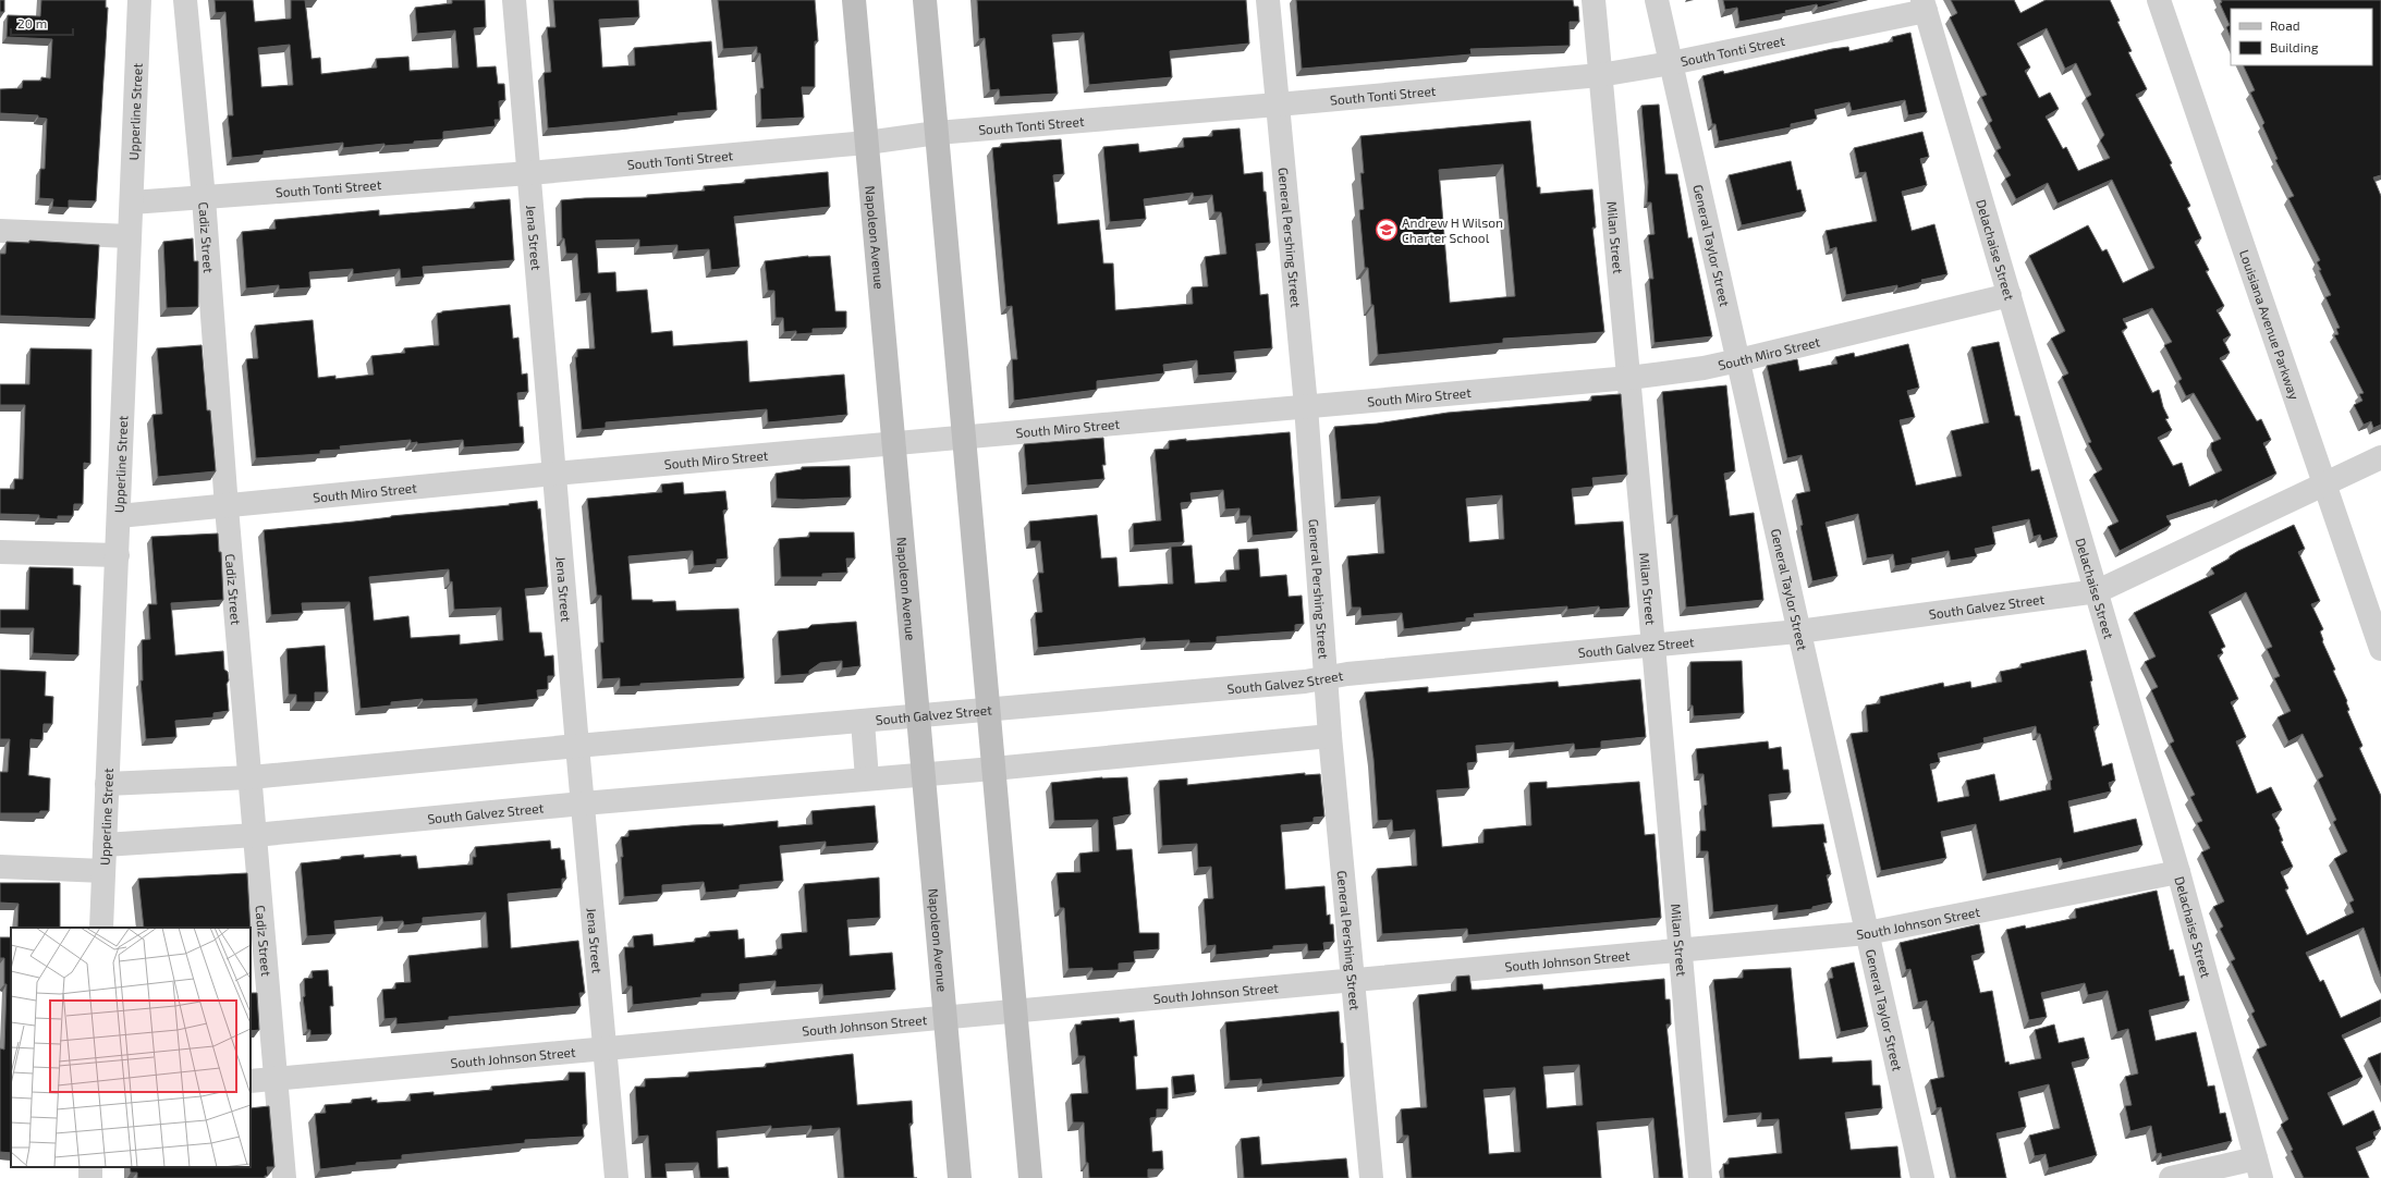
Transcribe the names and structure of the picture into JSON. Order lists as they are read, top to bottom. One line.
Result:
{"streets":{"main road":["Napoleon Avenue"],"street":["South Tonti Street","Upperline Street","Cadiz Street","Jena Street","General Pershing Street","Milan Street","General Taylor Street","Delachaise Street","Louisiana Avenue Parkway","South Miro Street","South Galvez Street","South Johnson Street"]},"crossings":[["South Tonti Street","Upperline Street"],["South Tonti Street","Cadiz Street"],["South Tonti Street","Jena Street"],["South Tonti Street","Napoleon Avenue"],["South Tonti Street","General Pershing Street"],["South Tonti Street","Milan Street"],["South Tonti Street","General Taylor Street"],["South Tonti Street","Delachaise Street"],["Upperline Street","South Miro Street"],["Upperline Street","South Galvez Street"],["Cadiz Street","South Miro Street"],["Cadiz Street","South Galvez Street"],["Cadiz Street","South Johnson Street"],["Jena Street","South Miro Street"],["Jena Street","South Galvez Street"],["Jena Street","South Johnson Street"],["Napoleon Avenue","South Miro Street"],["Napoleon Avenue","South Galvez Street"],["Napoleon Avenue","South Johnson Street"],["General Pershing Street","South Miro Street"],["General Pershing Street","South Galvez Street"],["General Pershing Street","South Johnson Street"],["Milan Street","South Miro Street"],["Milan Street","South Galvez Street"],["Milan Street","South Johnson Street"],["General Taylor Street","South Miro Street"],["General Taylor Street","South Galvez Street"],["General Taylor Street","South Johnson Street"],["Delachaise Street","South Miro Street"],["Delachaise Street","South Galvez Street"],["Delachaise Street","South Johnson Street"],["Louisiana Avenue Parkway","South Galvez Street"]],"places":{"school or university":["Andrew H Wilson Charter School"]},"legend":["Road","Building"],"scale_bar":"20 m"}
